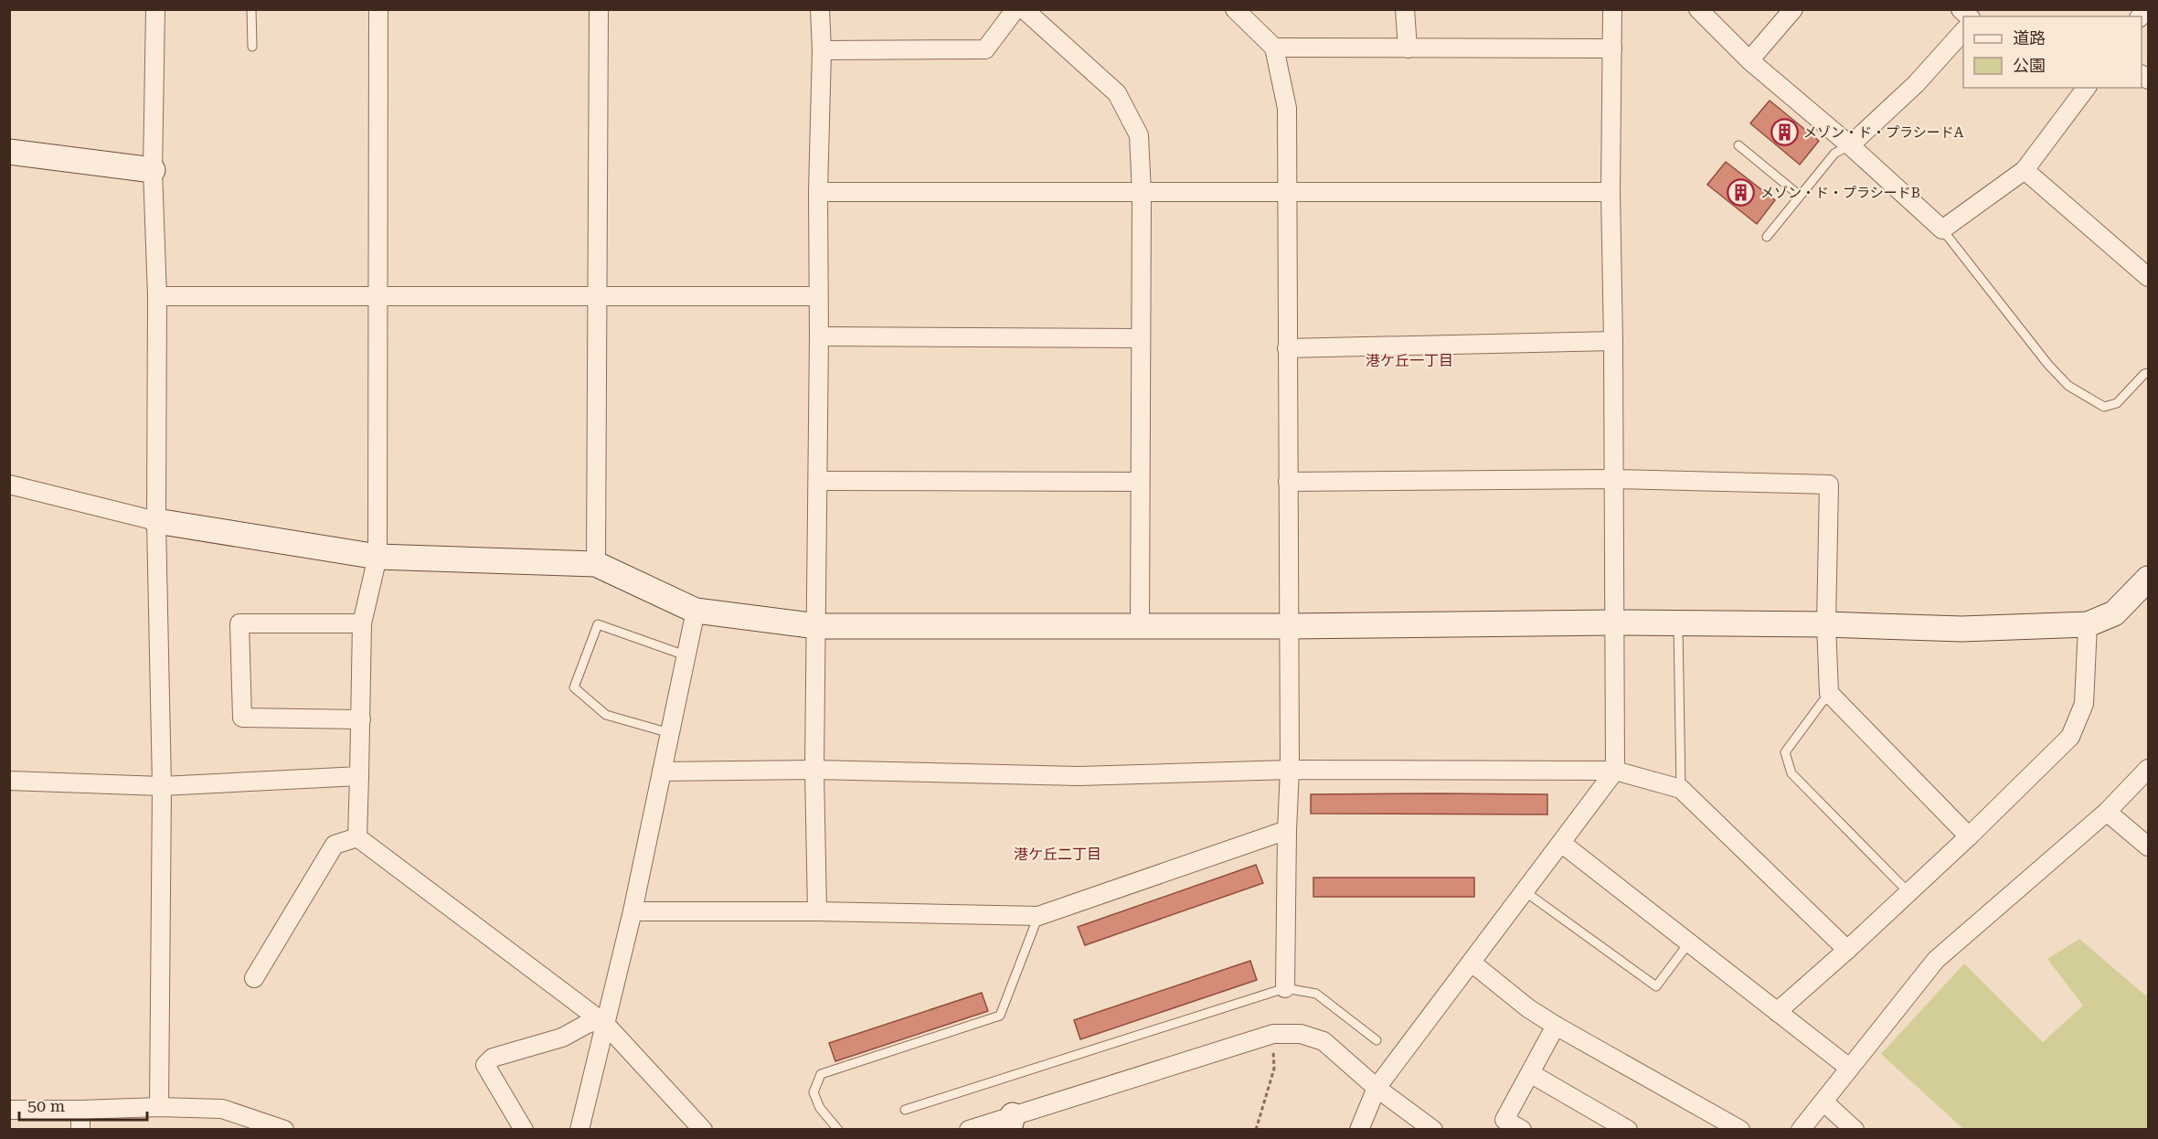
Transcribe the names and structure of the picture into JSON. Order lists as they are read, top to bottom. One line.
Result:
{"districts":["港ケ丘一丁目","港ケ丘二丁目"],"places":{"building":["メゾン・ド・プラシードA","メゾン・ド・プラシードB"]},"legend":["道路","公園"],"scale_bar":"50 m"}
